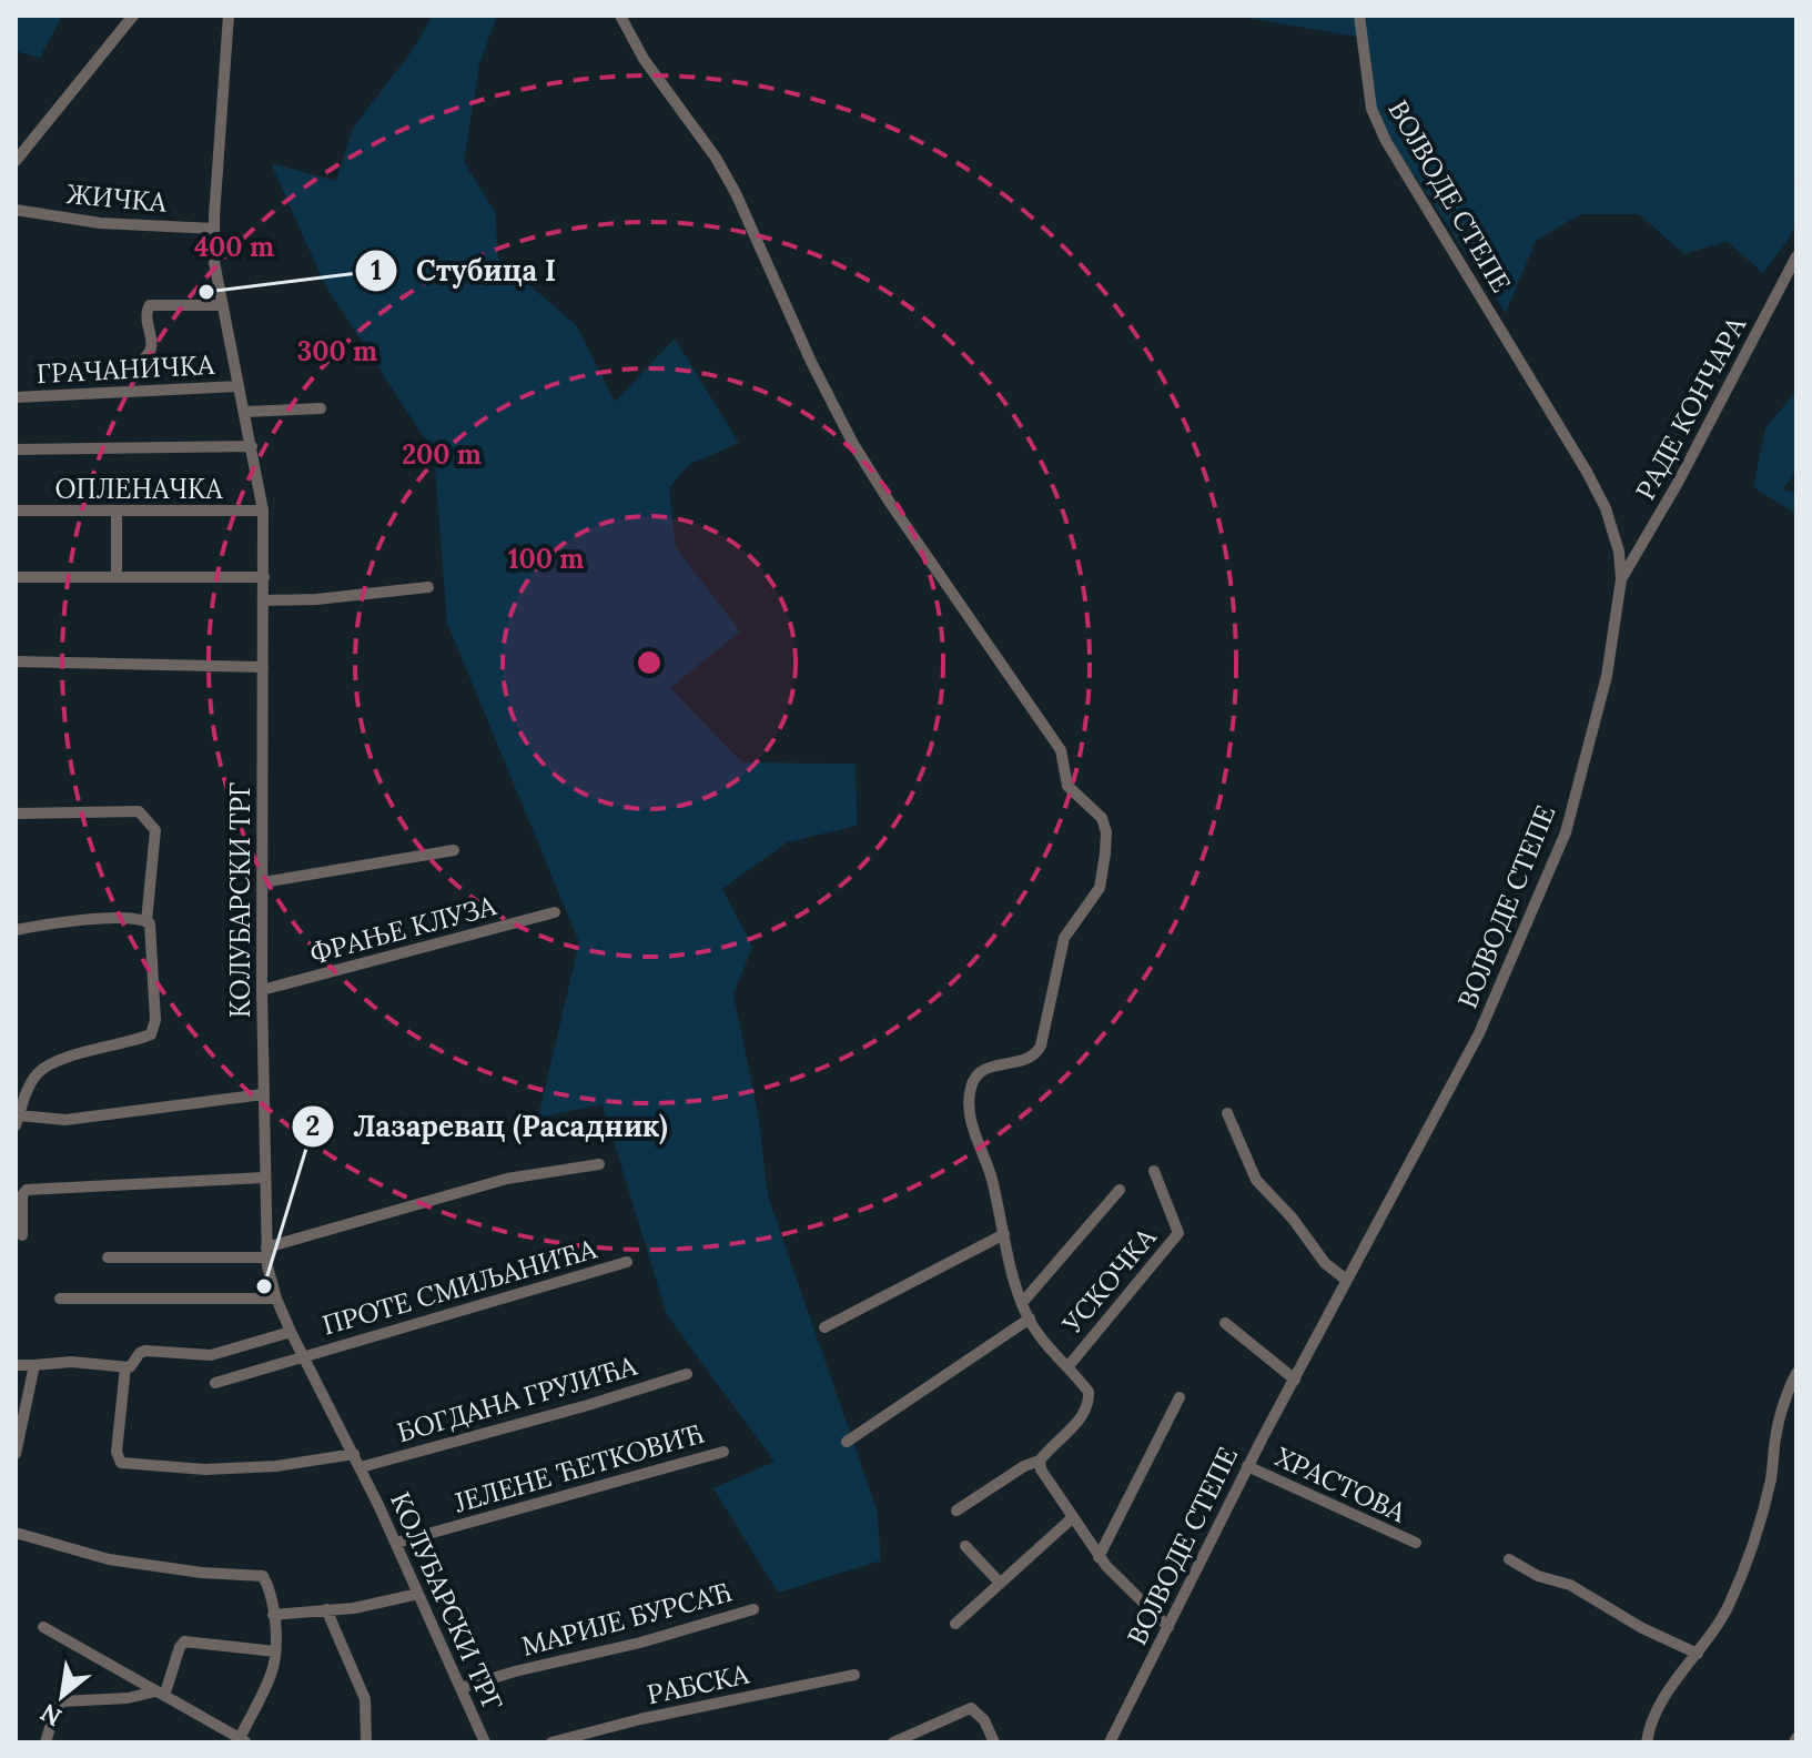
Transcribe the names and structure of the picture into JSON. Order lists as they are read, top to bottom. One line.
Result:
{"streets":{"street":["ВОЈВОДЕ СТЕПЕ","ЖИЧКА","ГРАЧАНИЧКА","РАДЕ КОНЧАРА","ОПЛЕНАЧКА","КОЛУБАРСКИ ТРГ","ФРАЊЕ КЛУЗА","УСКОЧКА","ПРОТЕ СМИЉАНИЋА","БОГДАНА ГРУЈИЋА","ЈЕЛЕНЕ ЋЕТКОВИЋ","ХРАСТОВА","МАРИЈЕ БУРСАЋ","РАБСКА"]},"crossings":[["ВОЈВОДЕ СТЕПЕ","РАДЕ КОНЧАРА"],["ВОЈВОДЕ СТЕПЕ","ХРАСТОВА"],["ЖИЧКА","КОЛУБАРСКИ ТРГ"],["ГРАЧАНИЧКА","КОЛУБАРСКИ ТРГ"],["ОПЛЕНАЧКА","КОЛУБАРСКИ ТРГ"],["КОЛУБАРСКИ ТРГ","ФРАЊЕ КЛУЗА"],["КОЛУБАРСКИ ТРГ","ПРОТЕ СМИЉАНИЋА"],["КОЛУБАРСКИ ТРГ","БОГДАНА ГРУЈИЋА"],["КОЛУБАРСКИ ТРГ","ЈЕЛЕНЕ ЋЕТКОВИЋ"],["КОЛУБАРСКИ ТРГ","МАРИЈЕ БУРСАЋ"]],"places":["Стубица I","Лазаревац (Расадник)"],"north":"bottom left","rings":["400 m","300 m","200 m","100 m"]}
